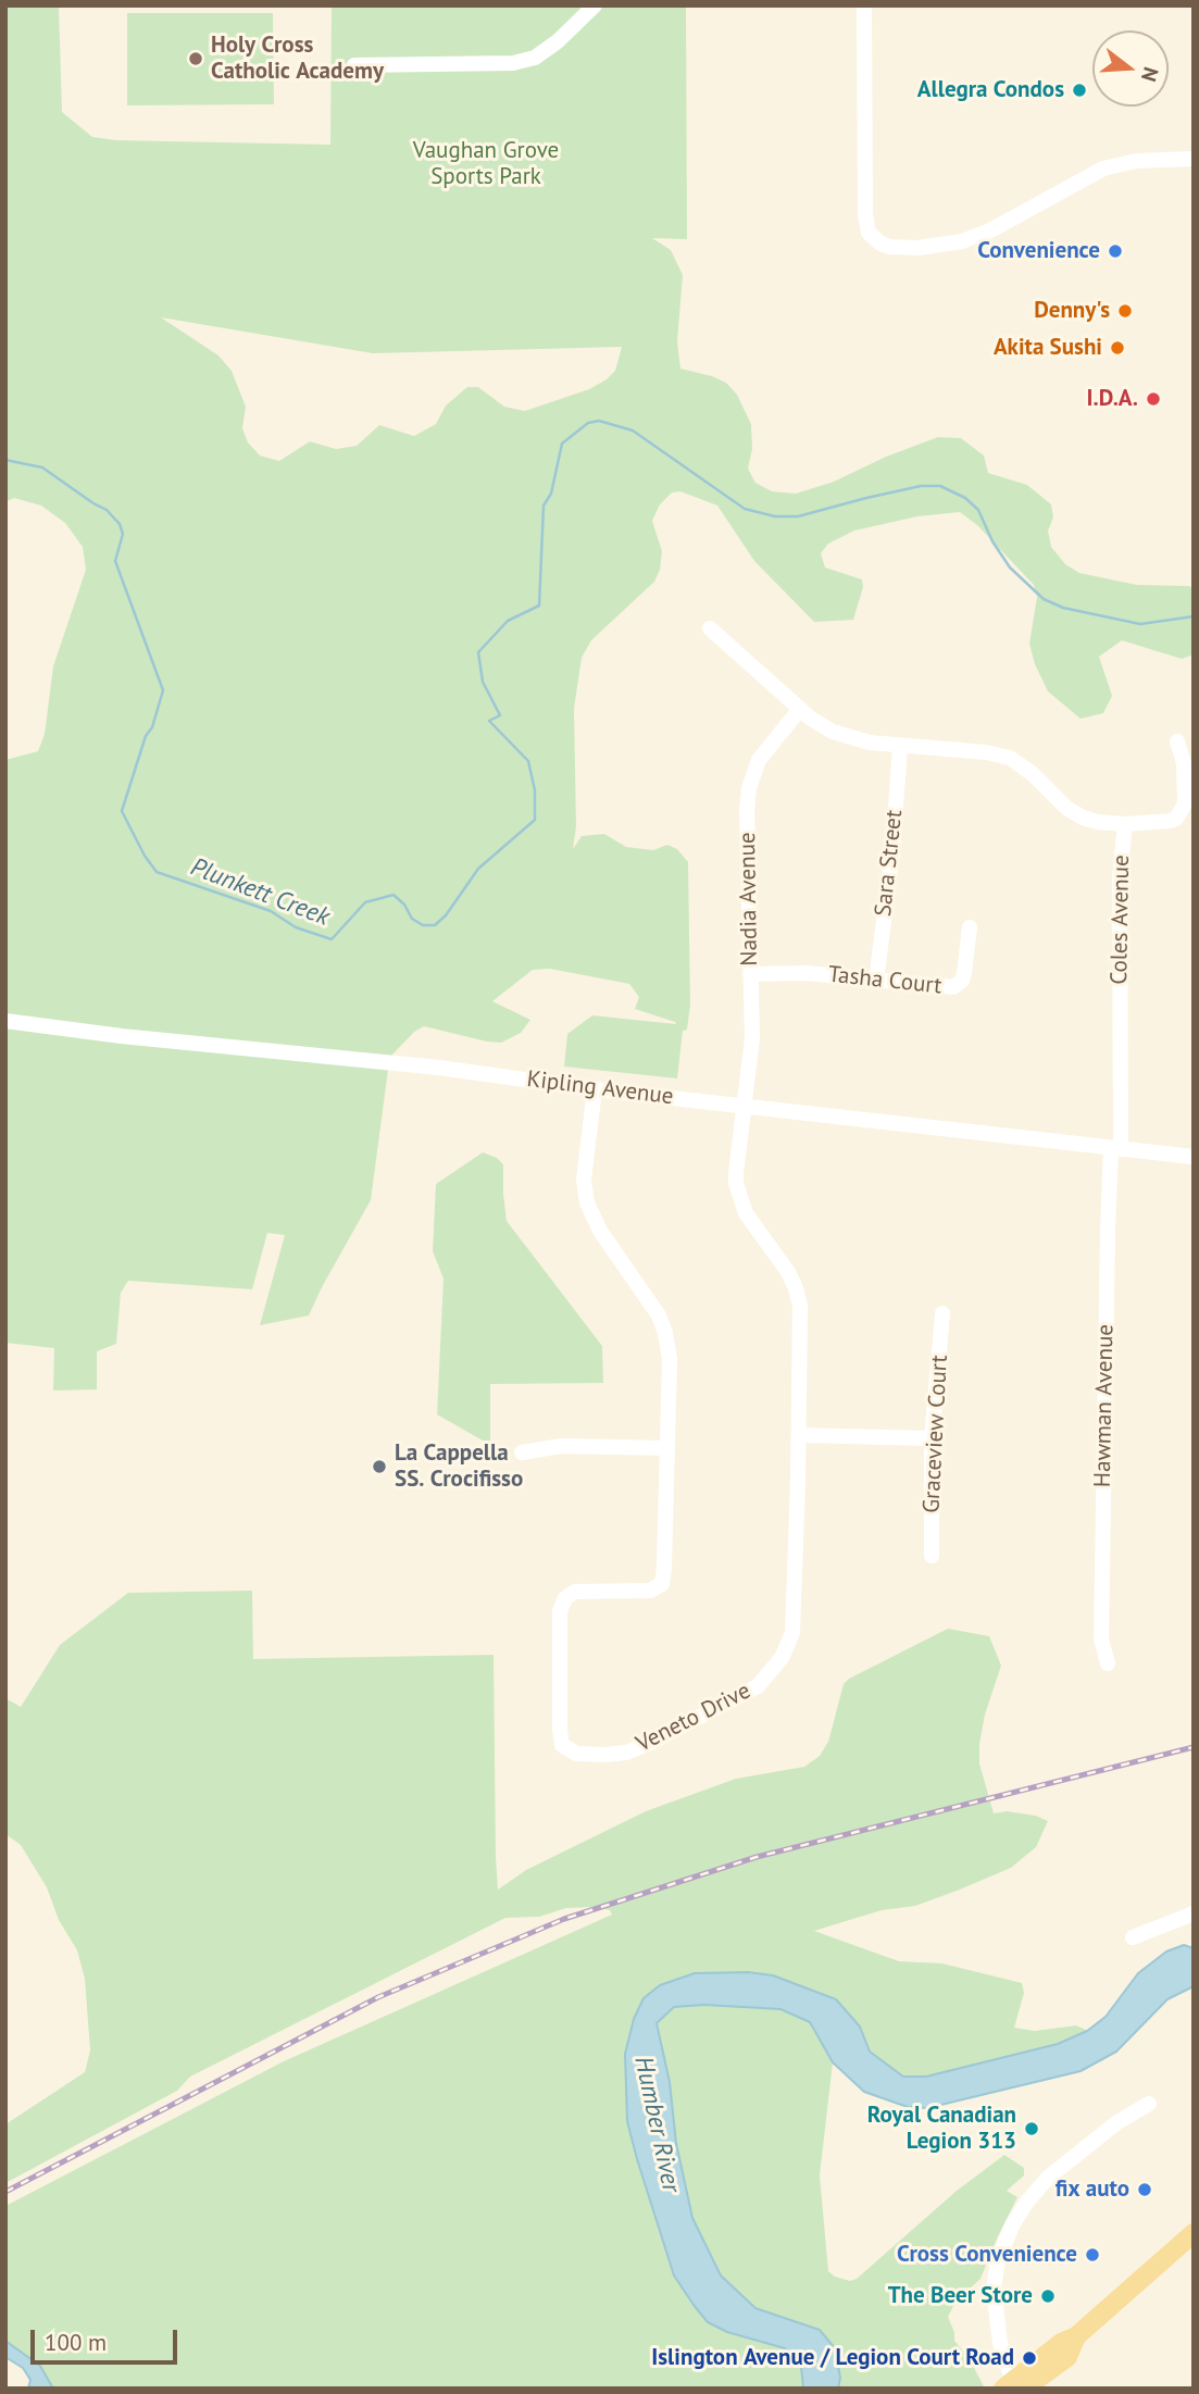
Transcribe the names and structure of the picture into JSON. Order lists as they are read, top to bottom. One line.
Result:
{"streets":{"street":["Sara Street","Nadia Avenue","Coles Avenue","Tasha Court","Kipling Avenue","Hawman Avenue","Graceview Court","Veneto Drive"]},"crossings":[["Sara Street","Tasha Court"],["Nadia Avenue","Tasha Court"],["Nadia Avenue","Kipling Avenue"],["Nadia Avenue","Veneto Drive"],["Coles Avenue","Kipling Avenue"],["Coles Avenue","Hawman Avenue"],["Kipling Avenue","Hawman Avenue"],["Kipling Avenue","Veneto Drive"]],"water":["Plunkett Creek","Humber River"],"parks":["Vaughan Grove Sports Park"],"places":["Holy Cross Catholic Academy","Allegra Condos","Convenience","Denny's","Akita Sushi","I.D.A.","La Cappella SS. Crocifisso","Royal Canadian Legion 313","fix auto","Cross Convenience","The Beer Store","Islington Avenue / Legion Court Road"],"scale_bar":"100 m","north":"right"}
